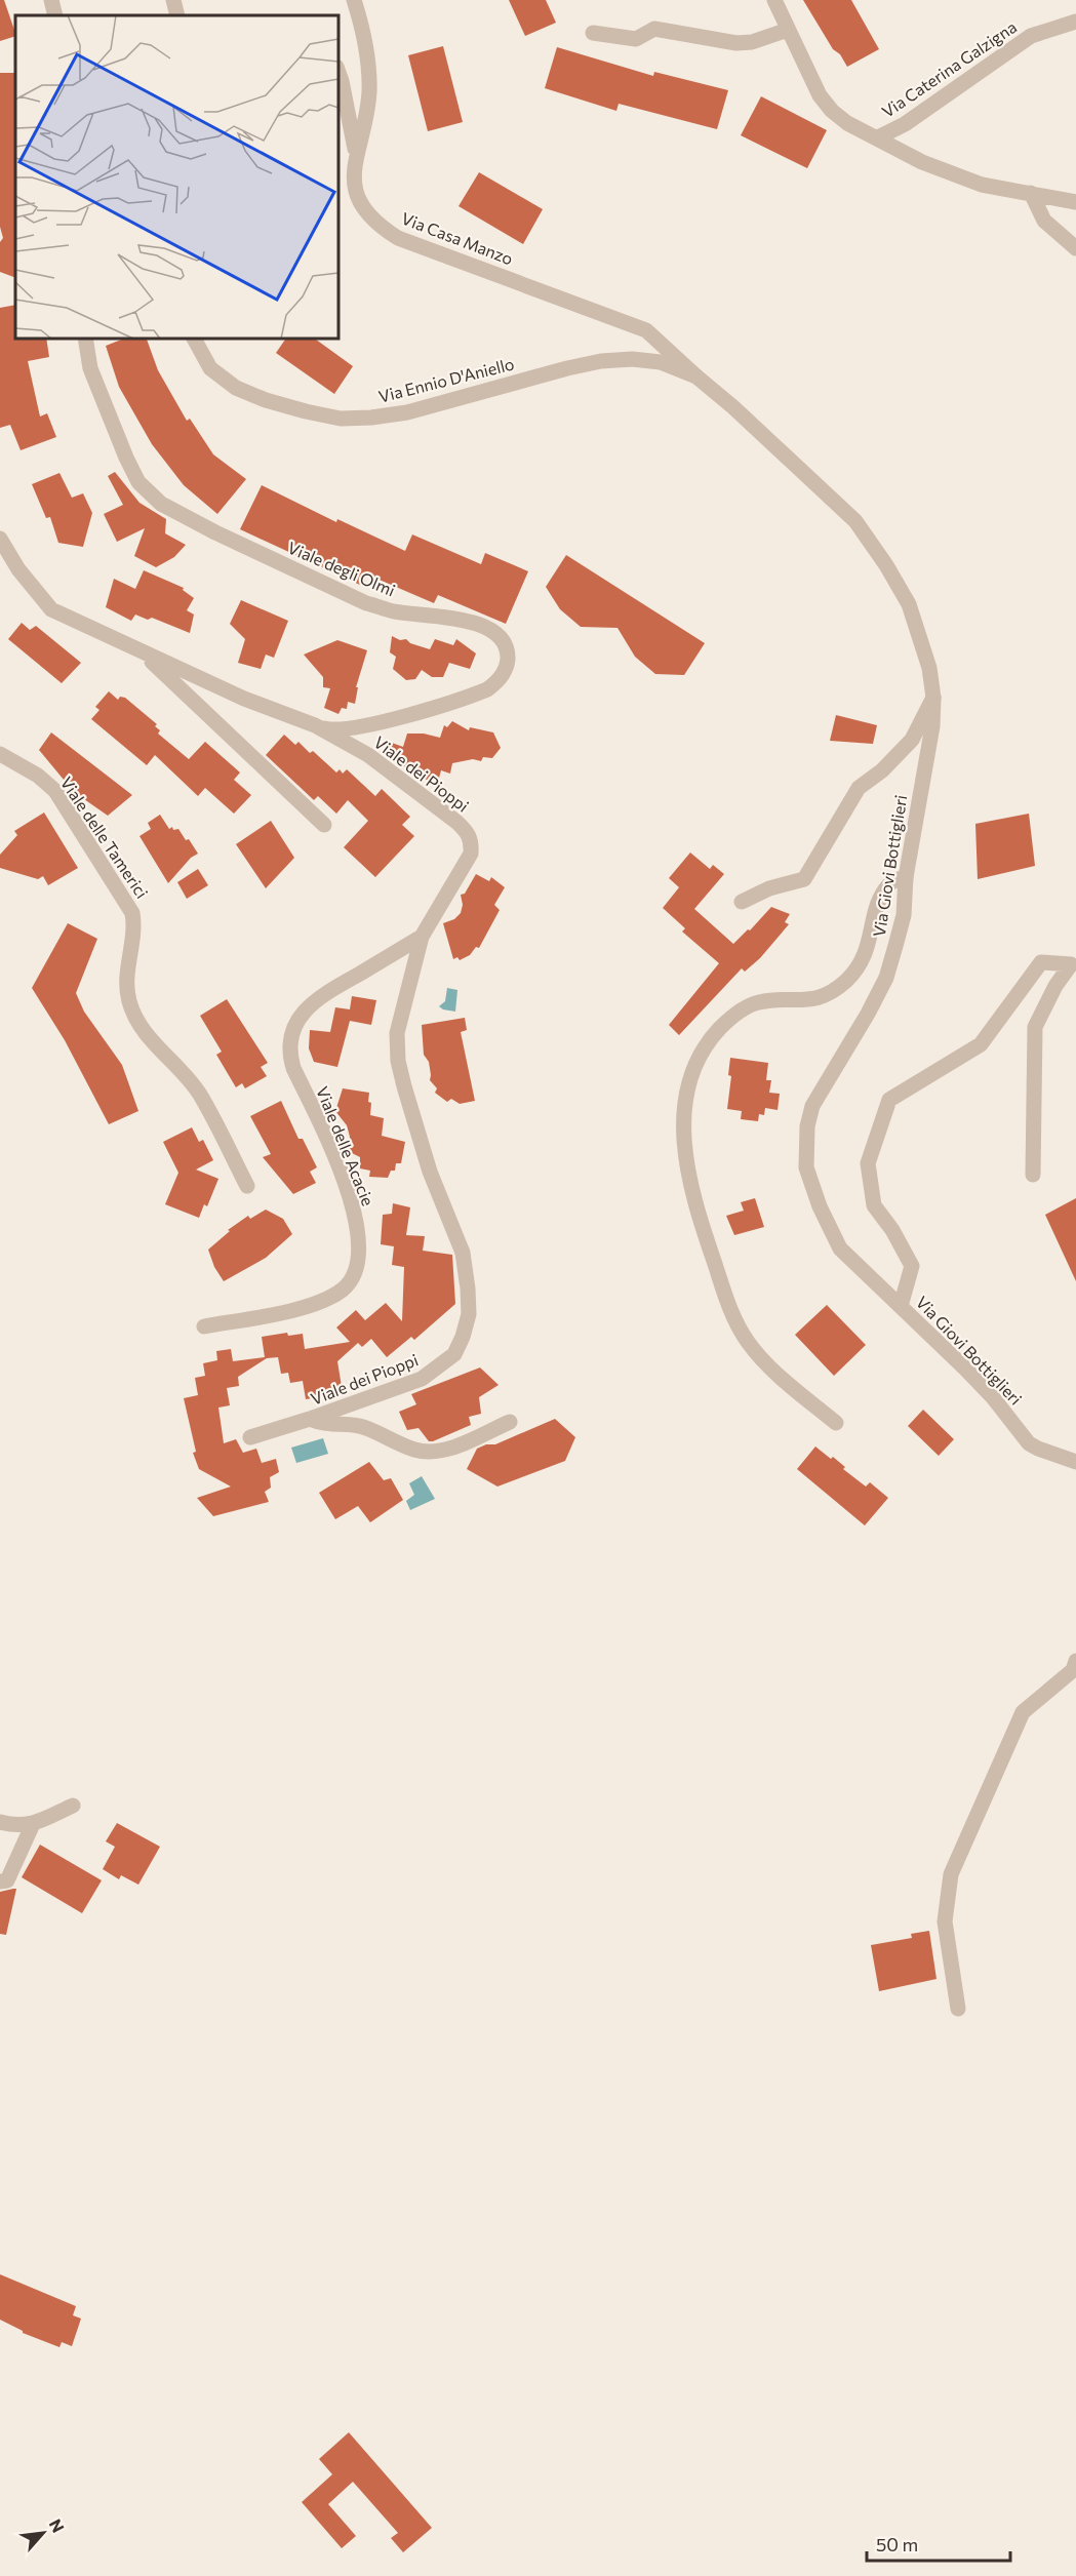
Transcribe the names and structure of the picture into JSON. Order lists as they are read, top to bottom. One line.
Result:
{"streets":{"street":["Via Caterina Galzigna","Via Casa Manzo","Via Ennio D'Aniello","Viale degli Olmi","Viale dei Pioppi","Viale delle Tamerici","Via Giovi Bottiglieri","Viale delle Acacie"]},"crossings":[["Via Casa Manzo","Via Ennio D'Aniello"],["Via Casa Manzo","Via Giovi Bottiglieri"],["Via Ennio D'Aniello","Via Giovi Bottiglieri"],["Viale degli Olmi","Viale dei Pioppi"],["Viale dei Pioppi","Viale delle Acacie"]],"scale_bar":"50 m","north":"top right"}
